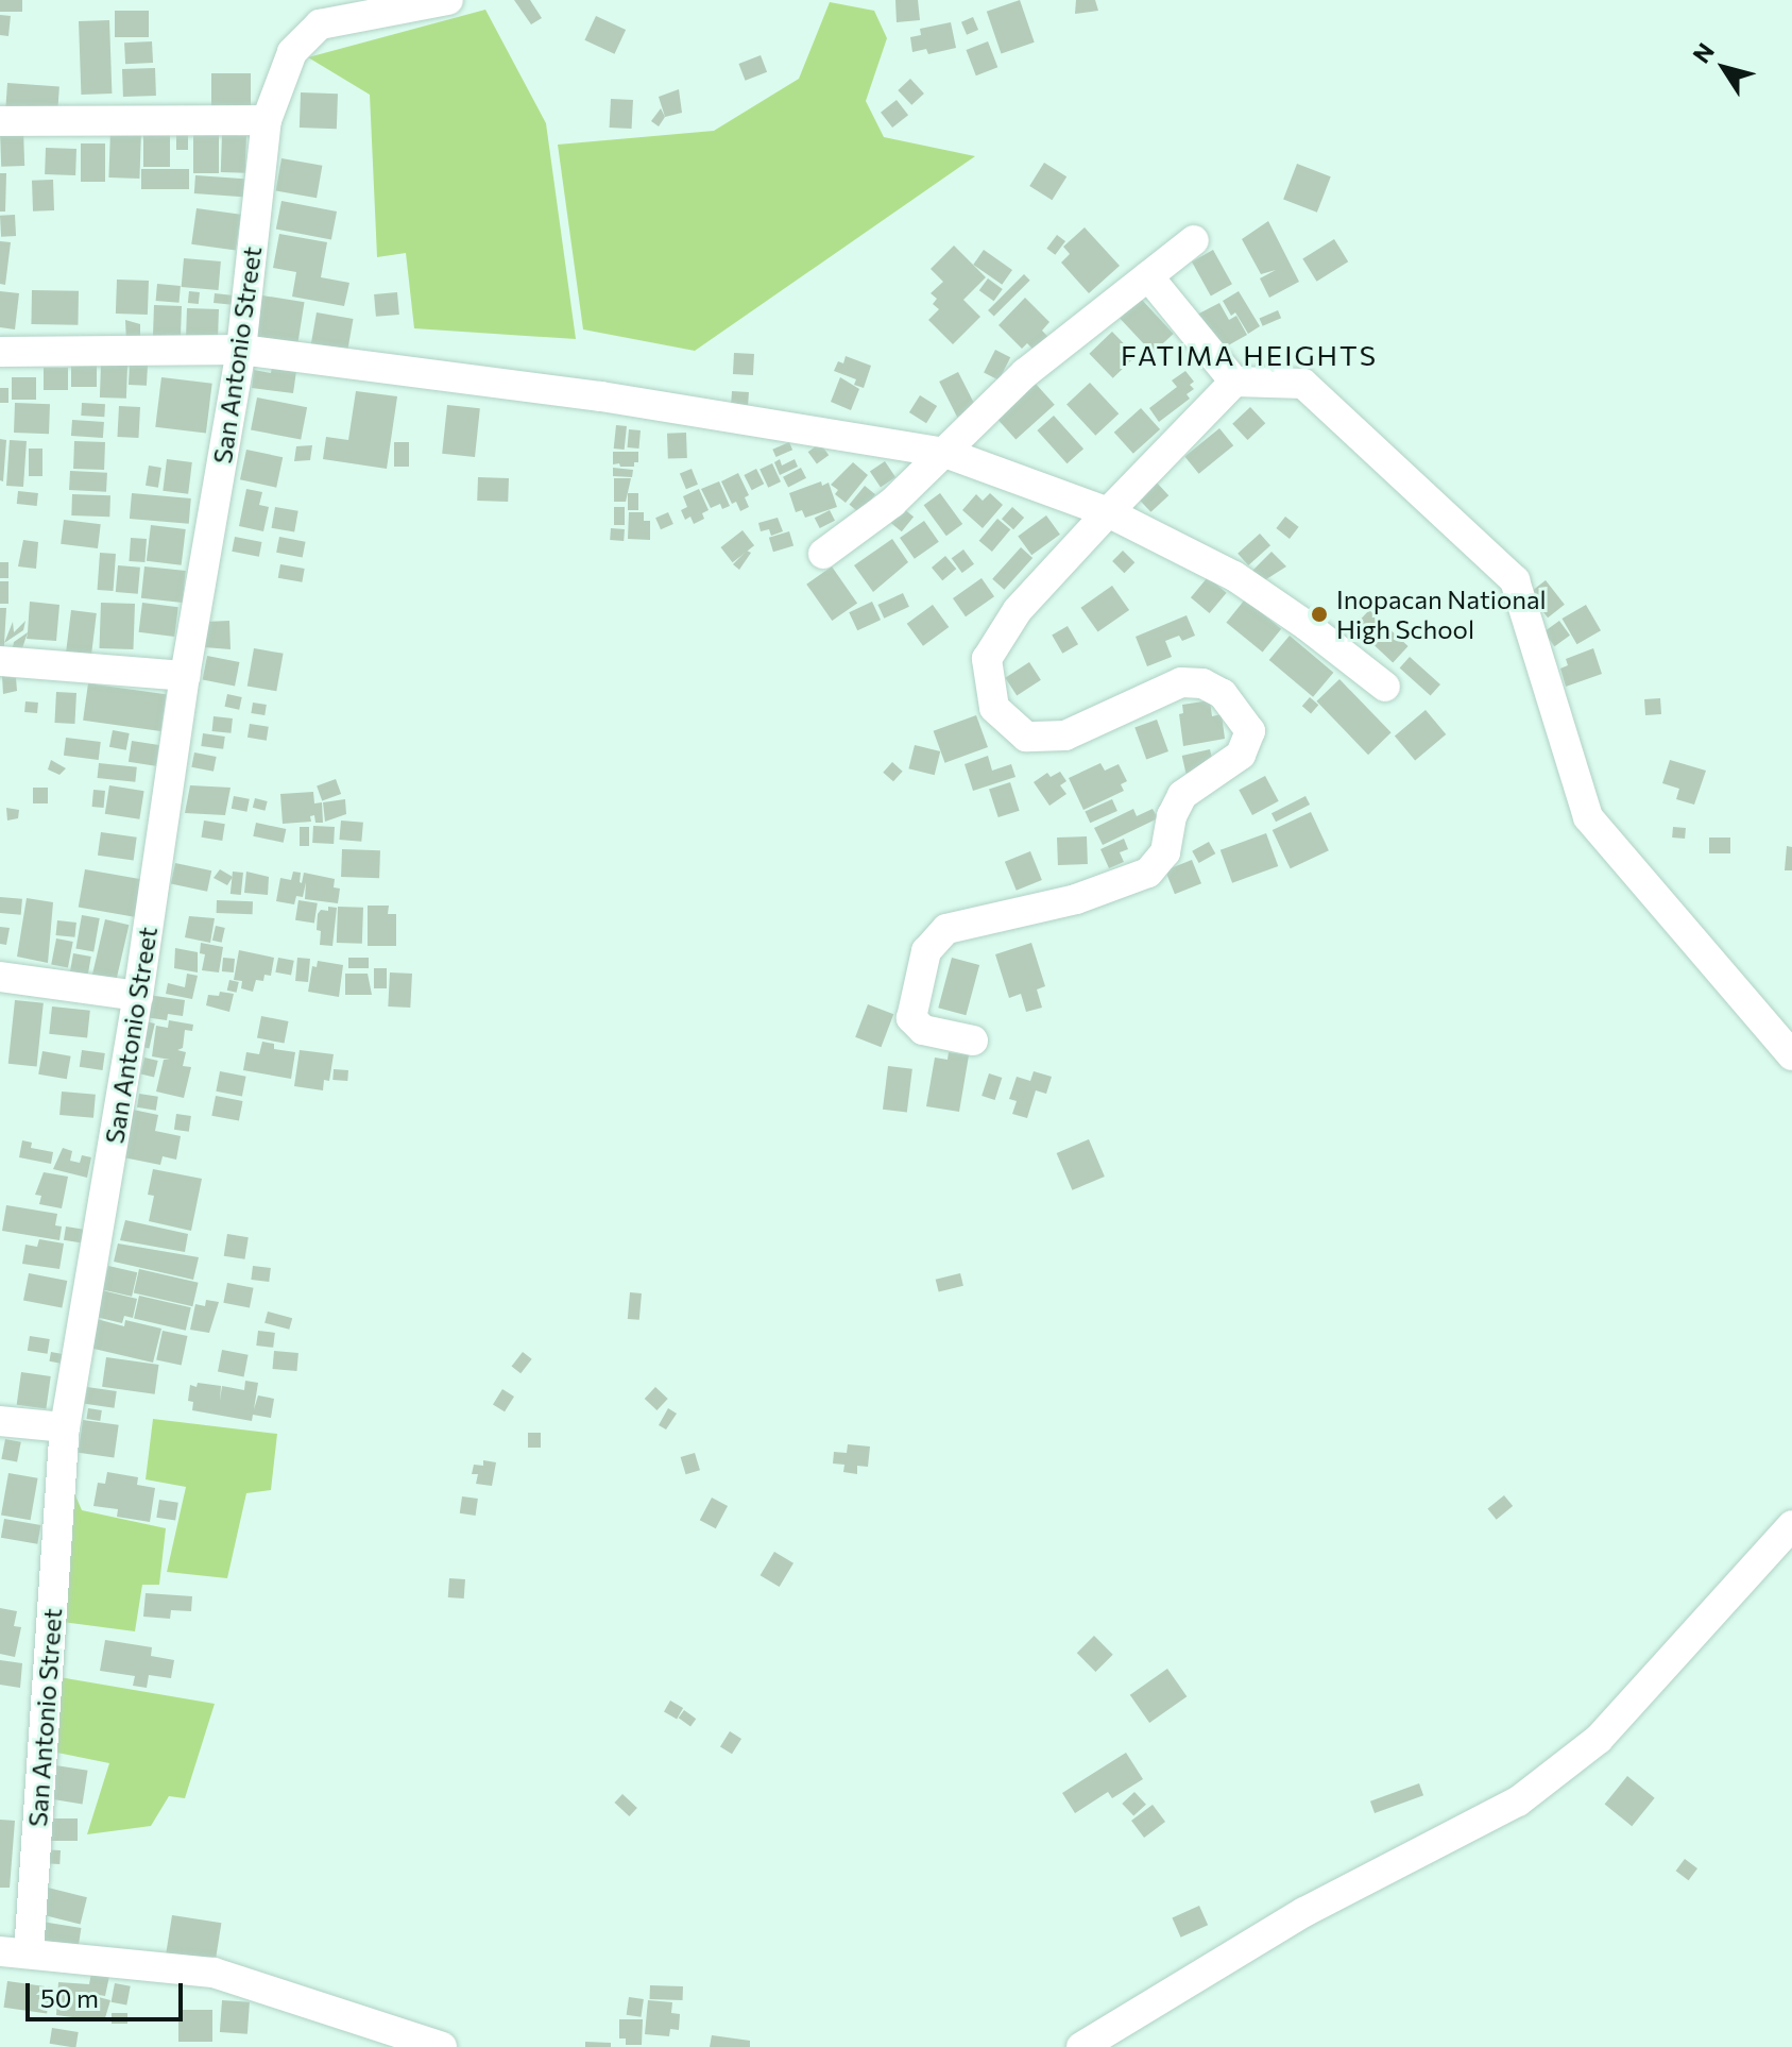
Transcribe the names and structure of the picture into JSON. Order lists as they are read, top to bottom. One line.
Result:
{"streets":{"street":["San Antonio Street"]},"districts":["FATIMA HEIGHTS"],"places":["Inopacan National High School"],"scale_bar":"50 m","north":"top left"}
